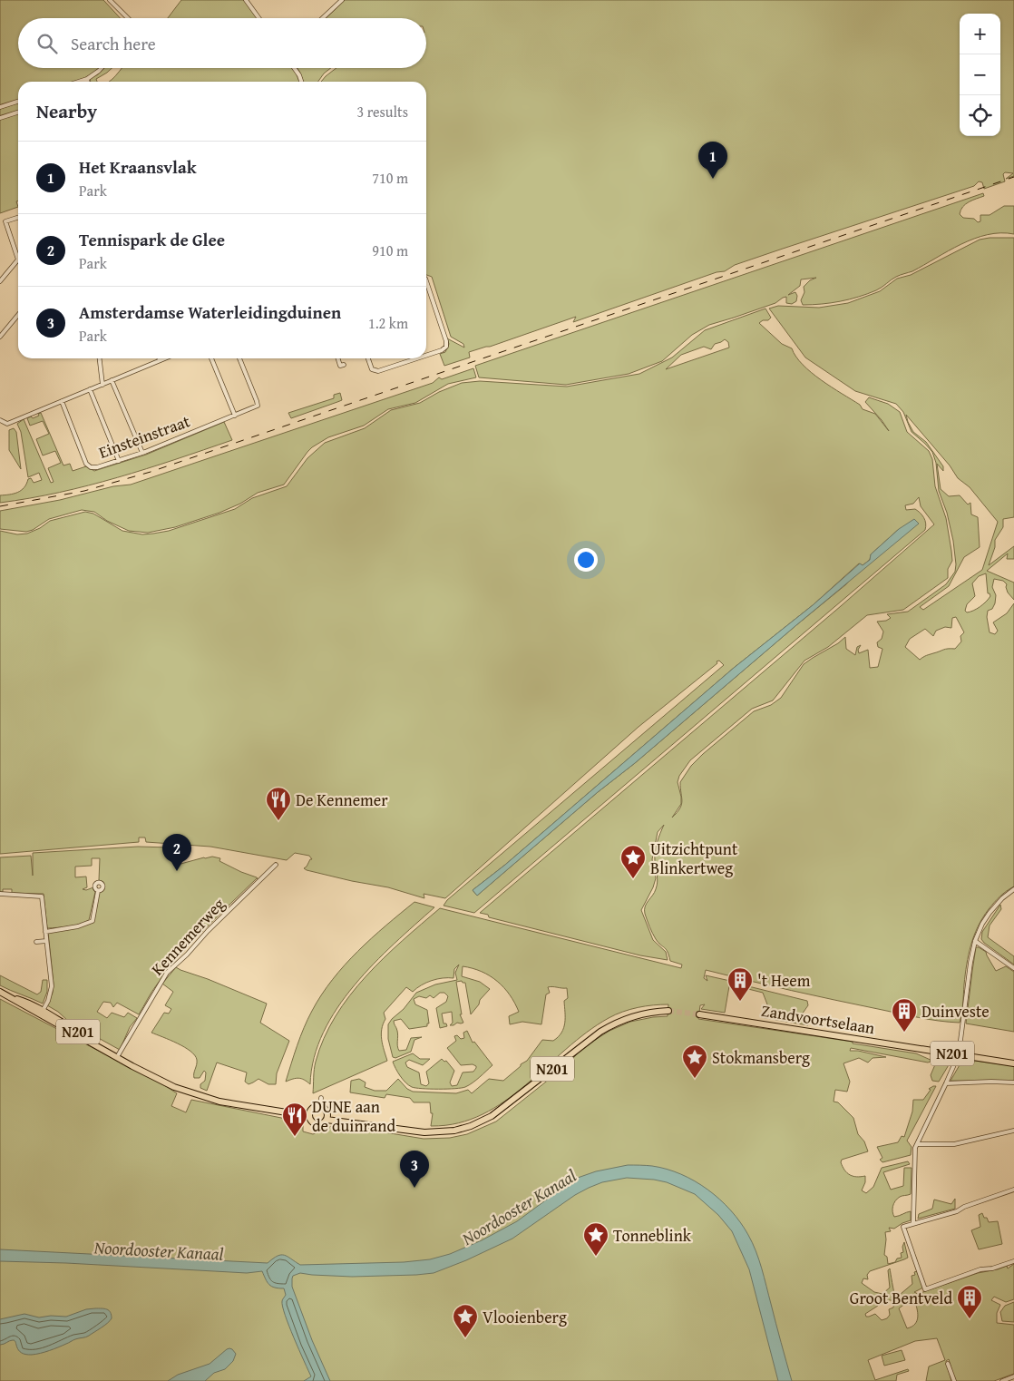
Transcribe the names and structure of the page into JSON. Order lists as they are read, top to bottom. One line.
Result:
{"streets":{"main road":["Zandvoortselaan","N201"],"street":["Einsteinstraat","Kennemerweg"]},"crossings":[["Kennemerweg","N201"]],"water":["Noordooster Kanaal"],"places":{"restaurant":["De Kennemer","DUNE aan de duinrand"],"place":["Uitzichtpunt Blinkertweg","Stokmansberg","Tonneblink","Vlooienberg"],"building":["'t Heem","Duinveste","Groot Bentveld"]},"page":{"map_buttons":["+","−"],"search":"Search here","heading":["Nearby","3 results"],"list":[{"mark":"1","name":"Het Kraansvlak","note":"Park","value":"710 m"},{"mark":"2","name":"Tennispark de Glee","note":"Park","value":"910 m"},{"mark":"3","name":"Amsterdamse Waterleidingduinen","note":"Park","value":"1.2 km"}],"pins":["1","2","3"]}}
